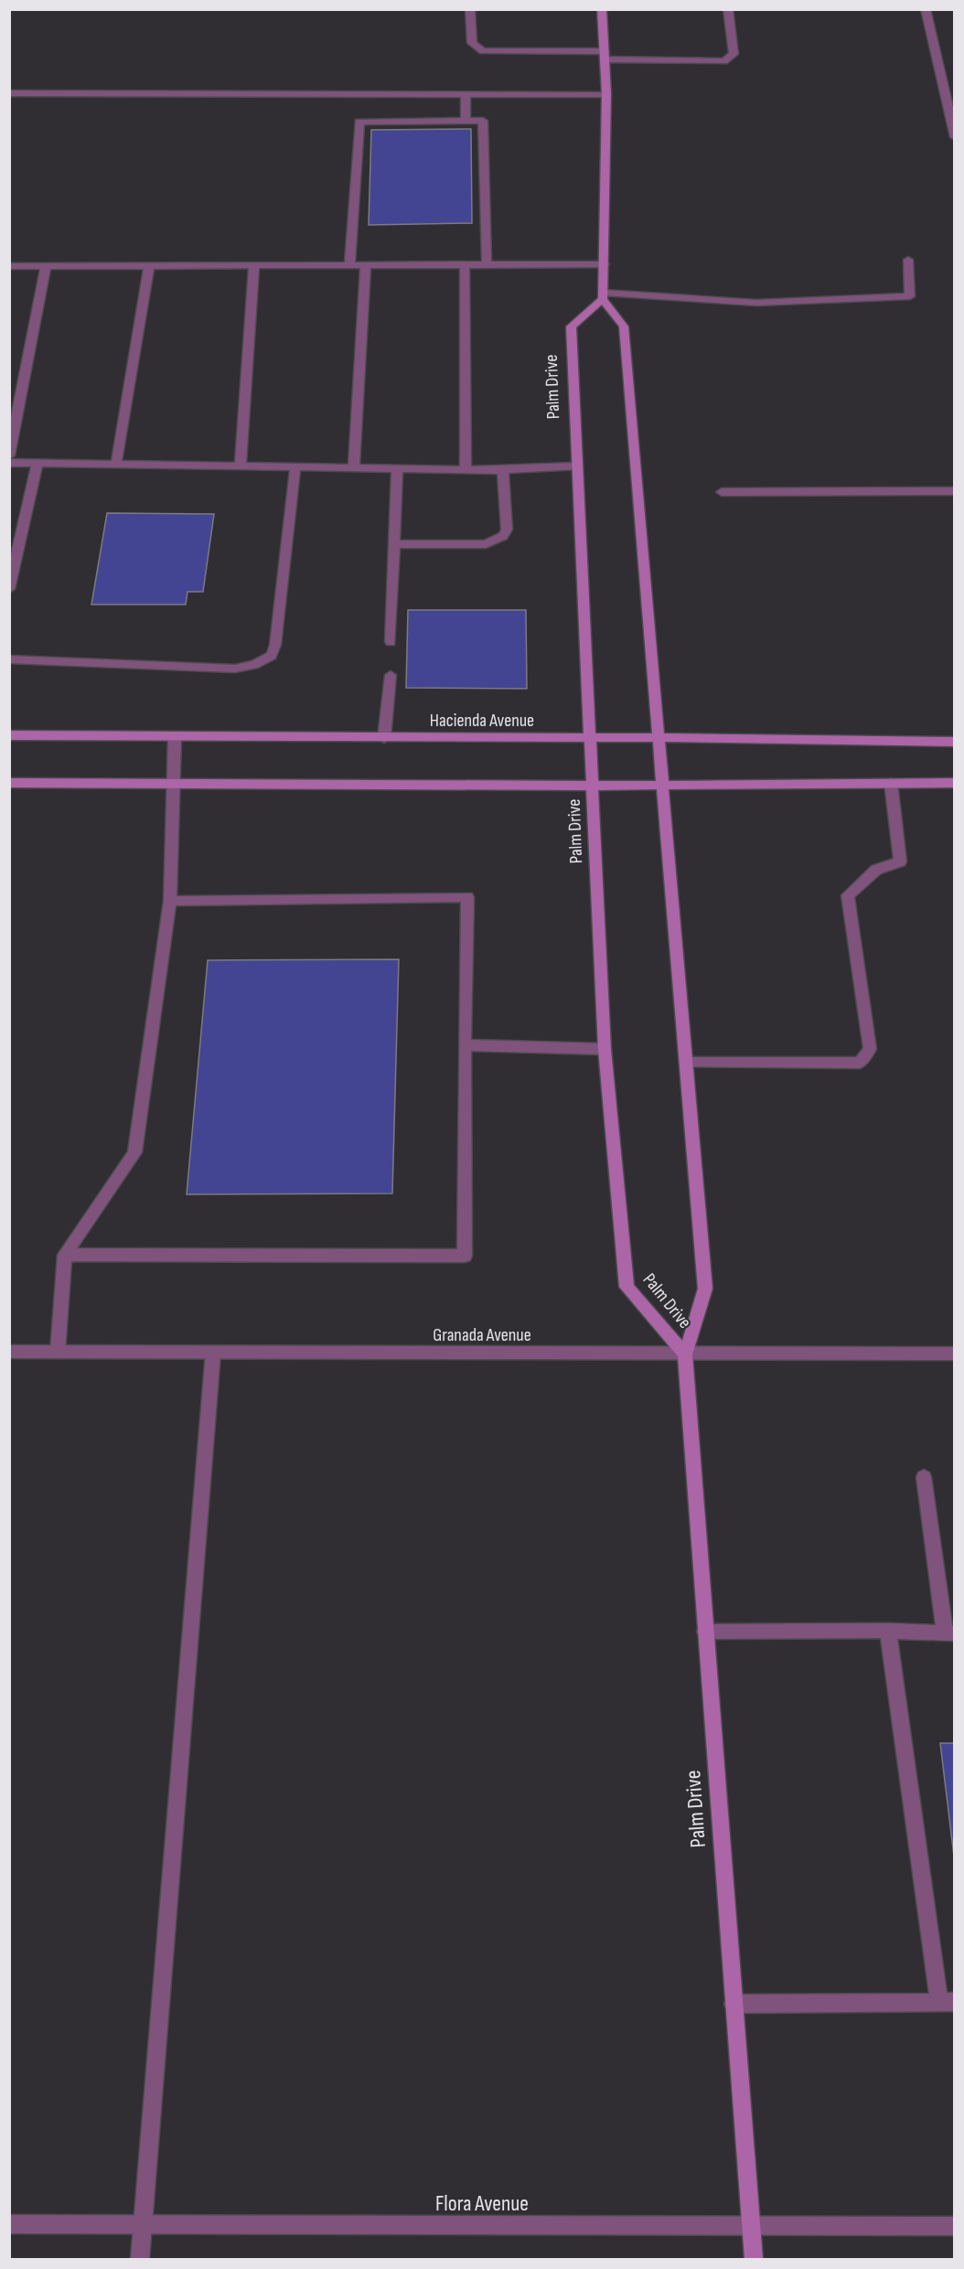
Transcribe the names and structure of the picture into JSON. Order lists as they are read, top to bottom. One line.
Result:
{"streets":{"main road":["Palm Drive","Hacienda Avenue"],"street":["Granada Avenue","Flora Avenue"]},"crossings":[["Palm Drive","Hacienda Avenue"],["Palm Drive","Granada Avenue"],["Palm Drive","Flora Avenue"]]}
